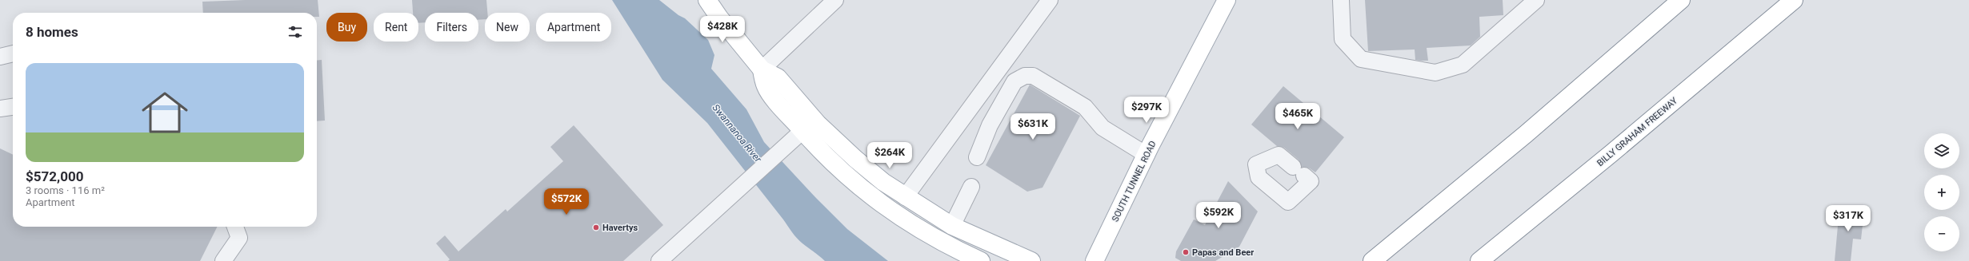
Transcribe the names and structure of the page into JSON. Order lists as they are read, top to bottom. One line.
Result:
{"streets":{"main road":["BILLY GRAHAM FREEWAY","SOUTH TUNNEL ROAD"]},"water":["Swannanoa River"],"places":["Havertys","Papas and Beer"],"page":{"chip":["Buy","Rent","Filters","New","Apartment"],"heading":"8 homes","price":["$428K","$297K","$465K","$631K","$264K","$572K","$592K","$317K"],"list":[{"name":"$572,000","note":"3 rooms · 116 m² · Apartment"}],"map_buttons":["+","−"]}}
